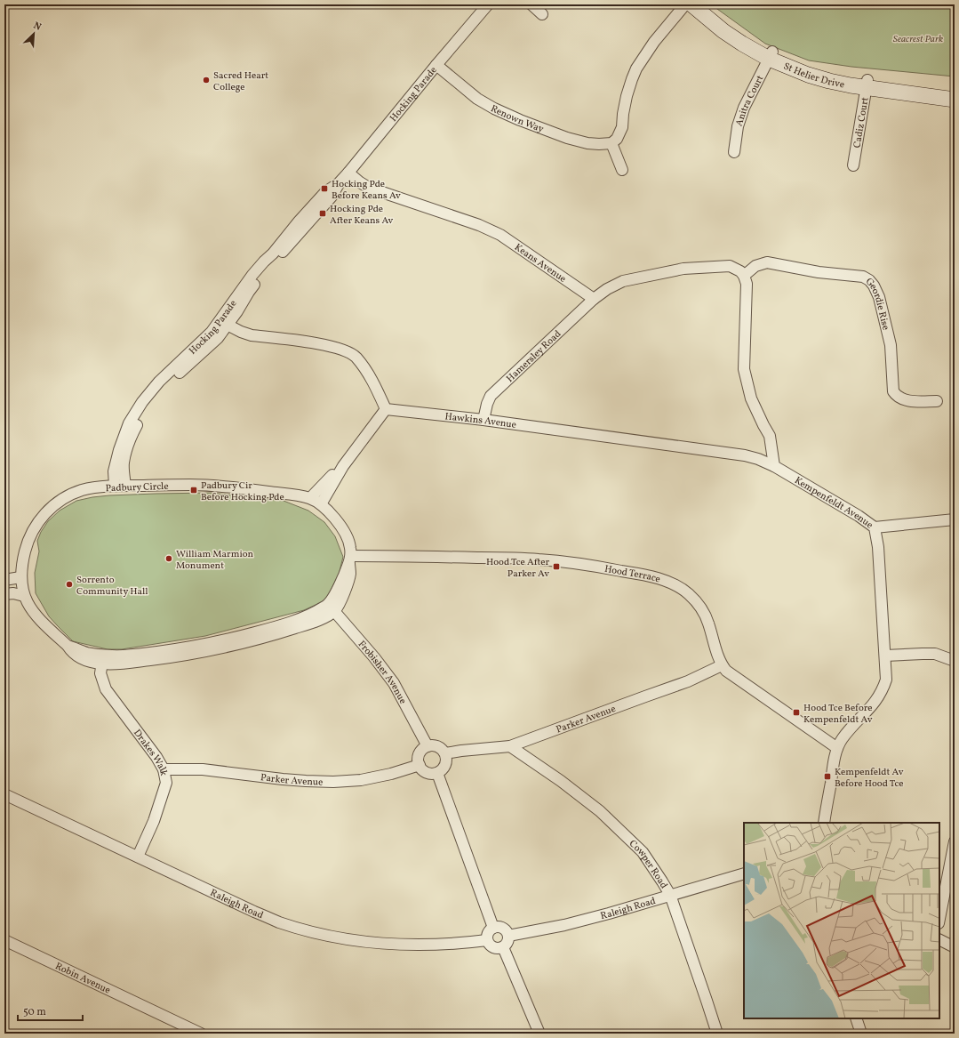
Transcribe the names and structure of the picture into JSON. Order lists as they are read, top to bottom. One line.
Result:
{"streets":{"street":["St Helier Drive","Hocking Parade","Anitra Court","Renown Way","Cadiz Court","Keans Avenue","Geordie Rise","Hamersley Road","Hawkins Avenue","Padbury Circle","Kempenfeldt Avenue","Hood Terrace","Frobisher Avenue","Parker Avenue","Drakes Walk","Cowper Road","Raleigh Road","Robin Avenue"]},"crossings":[["St Helier Drive","Anitra Court"],["St Helier Drive","Cadiz Court"],["Hocking Parade","Renown Way"],["Hocking Parade","Keans Avenue"],["Hocking Parade","Padbury Circle"],["Keans Avenue","Hamersley Road"],["Hamersley Road","Hawkins Avenue"],["Hawkins Avenue","Kempenfeldt Avenue"],["Padbury Circle","Hood Terrace"],["Padbury Circle","Frobisher Avenue"],["Padbury Circle","Drakes Walk"],["Kempenfeldt Avenue","Hood Terrace"],["Hood Terrace","Parker Avenue"],["Frobisher Avenue","Parker Avenue"],["Parker Avenue","Drakes Walk"],["Parker Avenue","Cowper Road"],["Drakes Walk","Raleigh Road"],["Cowper Road","Raleigh Road"]],"parks":["Seacrest Park"],"places":{"other":["Sacred Heart College","William Marmion Monument","Sorrento Community Hall"],"transit":["Hocking Pde Before Keans Av","Hocking Pde After Keans Av","Padbury Cir Before Hocking Pde","Hood Tce After Parker Av","Hood Tce Before Kempenfeldt Av","Kempenfeldt Av Before Hood Tce"]},"scale_bar":"50 m","north":"top right"}
